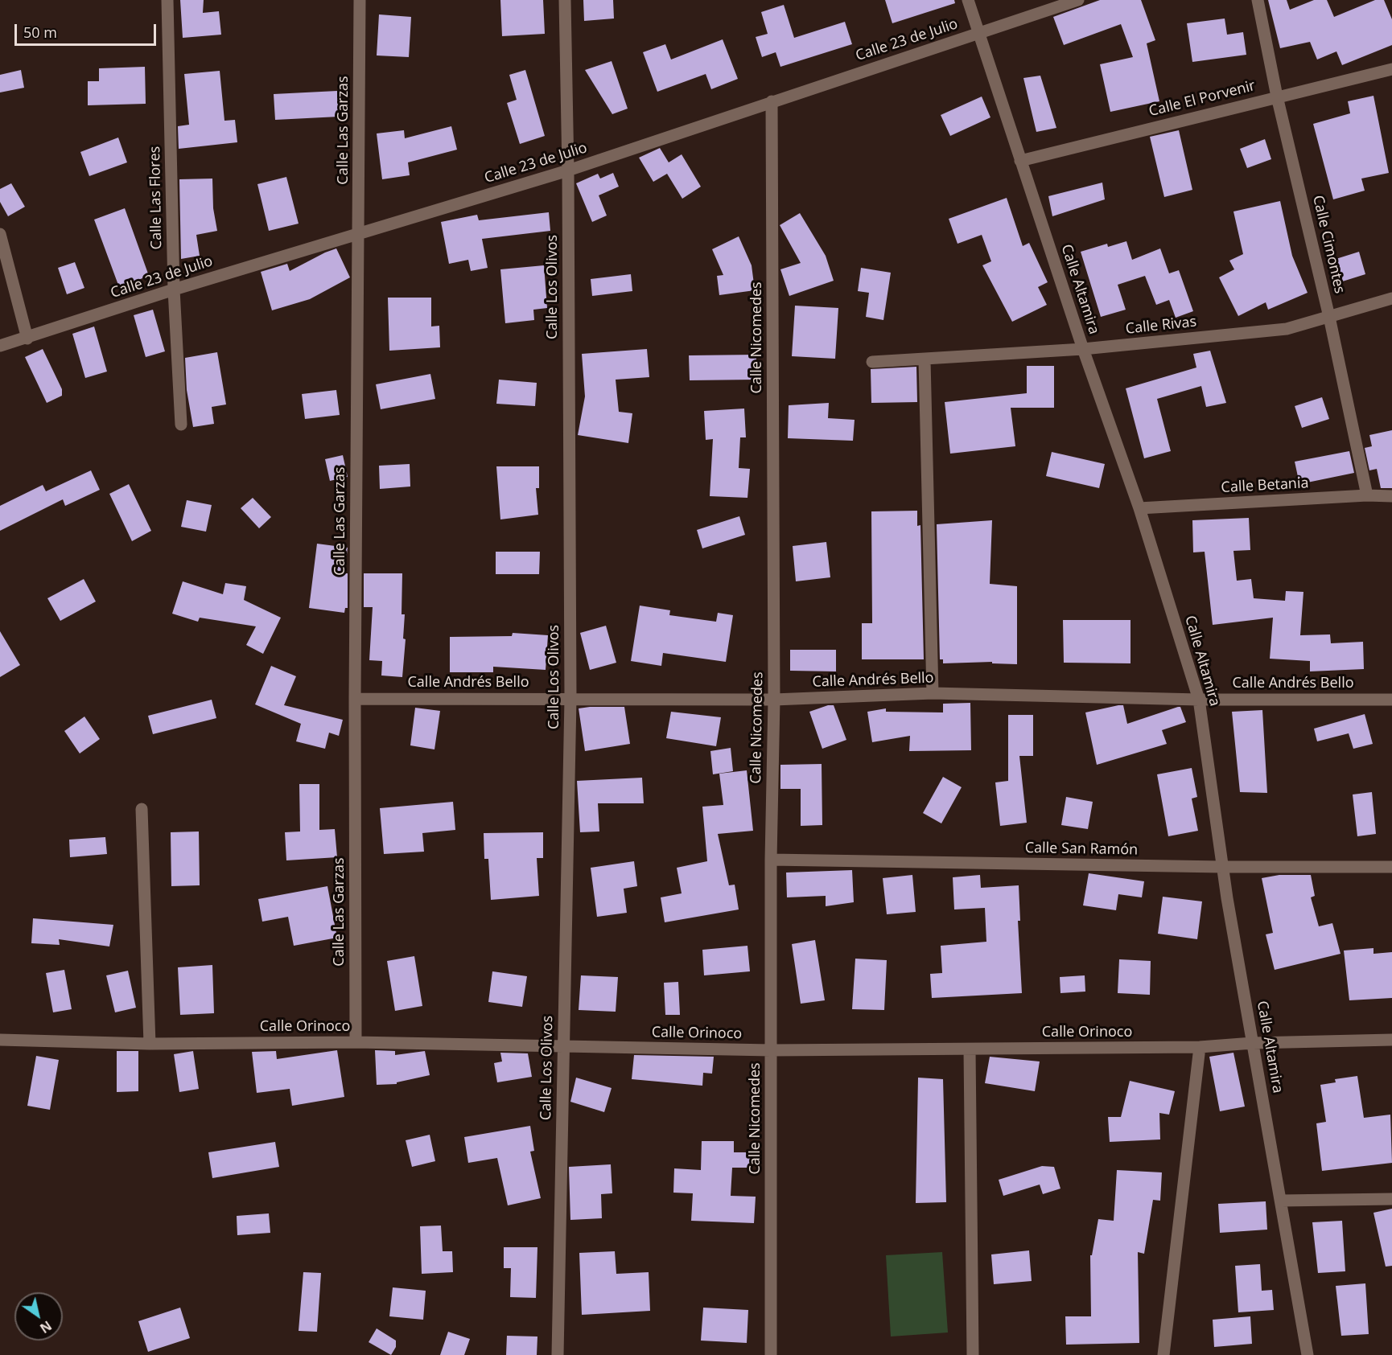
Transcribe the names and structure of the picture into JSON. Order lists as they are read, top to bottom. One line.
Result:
{"streets":{"street":["Calle 23 de Julio","Calle El Porvenir","Calle Las Garzas","Calle Las Flores","Calle Cimontes","Calle Los Olivos","Calle Altamira","Calle Rivas","Calle Nicomedes","Calle Betania","Calle Andrés Bello","Calle San Ramón","Calle Orinoco"]},"crossings":[["Calle 23 de Julio","Calle Las Garzas"],["Calle 23 de Julio","Calle Las Flores"],["Calle 23 de Julio","Calle Los Olivos"],["Calle 23 de Julio","Calle Altamira"],["Calle 23 de Julio","Calle Nicomedes"],["Calle El Porvenir","Calle Cimontes"],["Calle El Porvenir","Calle Altamira"],["Calle Las Garzas","Calle Andrés Bello"],["Calle Las Garzas","Calle Orinoco"],["Calle Cimontes","Calle Rivas"],["Calle Cimontes","Calle Betania"],["Calle Los Olivos","Calle Andrés Bello"],["Calle Los Olivos","Calle Orinoco"],["Calle Altamira","Calle Rivas"],["Calle Altamira","Calle Betania"],["Calle Altamira","Calle Andrés Bello"],["Calle Altamira","Calle San Ramón"],["Calle Altamira","Calle Orinoco"],["Calle Nicomedes","Calle Andrés Bello"],["Calle Nicomedes","Calle San Ramón"],["Calle Nicomedes","Calle Orinoco"]],"scale_bar":"50 m","north":"bottom right"}
